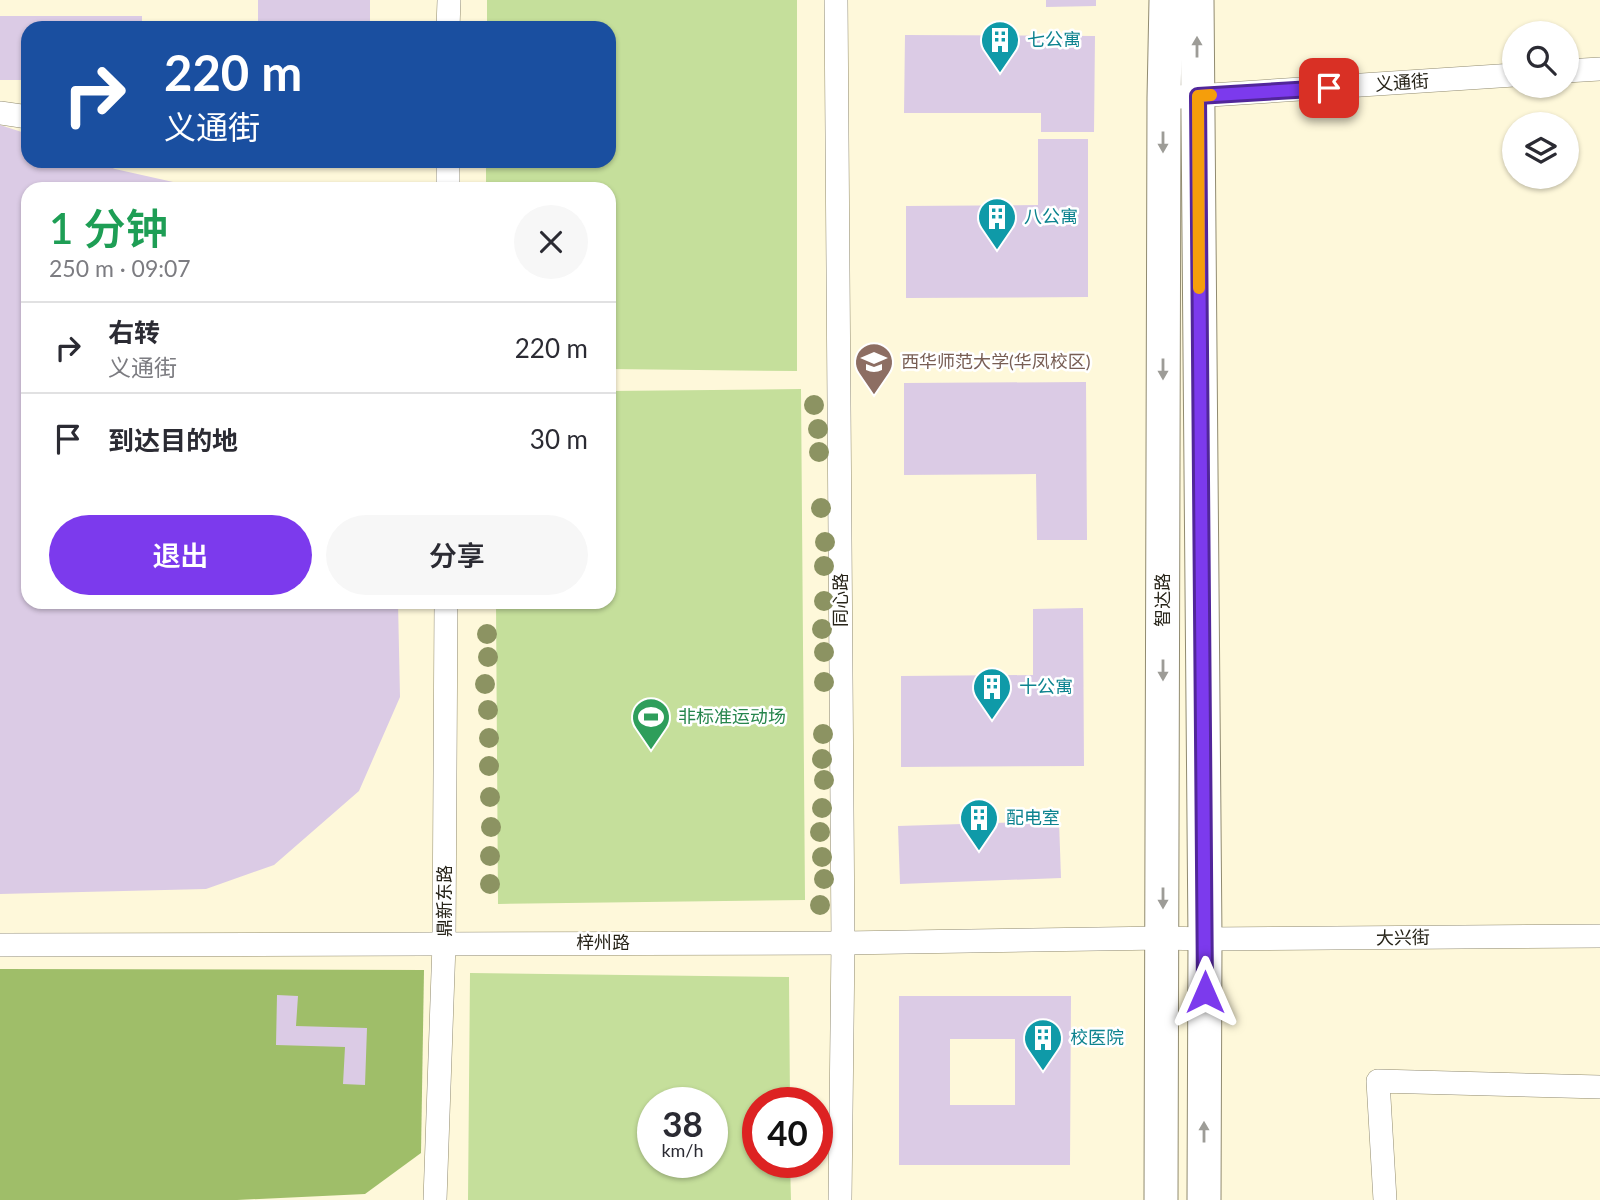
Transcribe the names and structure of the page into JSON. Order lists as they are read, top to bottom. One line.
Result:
{"streets":{"street":["义通街","同心路","智达路","鼎新东路","大兴街","梓州路"]},"crossings":[["义通街","智达路"],["同心路","梓州路"],["智达路","梓州路"],["鼎新东路","梓州路"],["大兴街","梓州路"]],"places":{"building":["七公寓","八公寓","十公寓","配电室","校医院"],"school or university":["西华师范大学(华凤校区)"],"sports":["非标准运动场"]},"page":{"turn":["220 m","义通街"],"heading":["1 分钟","250 m · 09:07"],"list":[{"name":"右转","note":"义通街","value":"220 m"},{"name":"到达目的地","value":"30 m"}],"buttons":["退出","分享"],"speed":"38 km/h","limit":"40"}}
